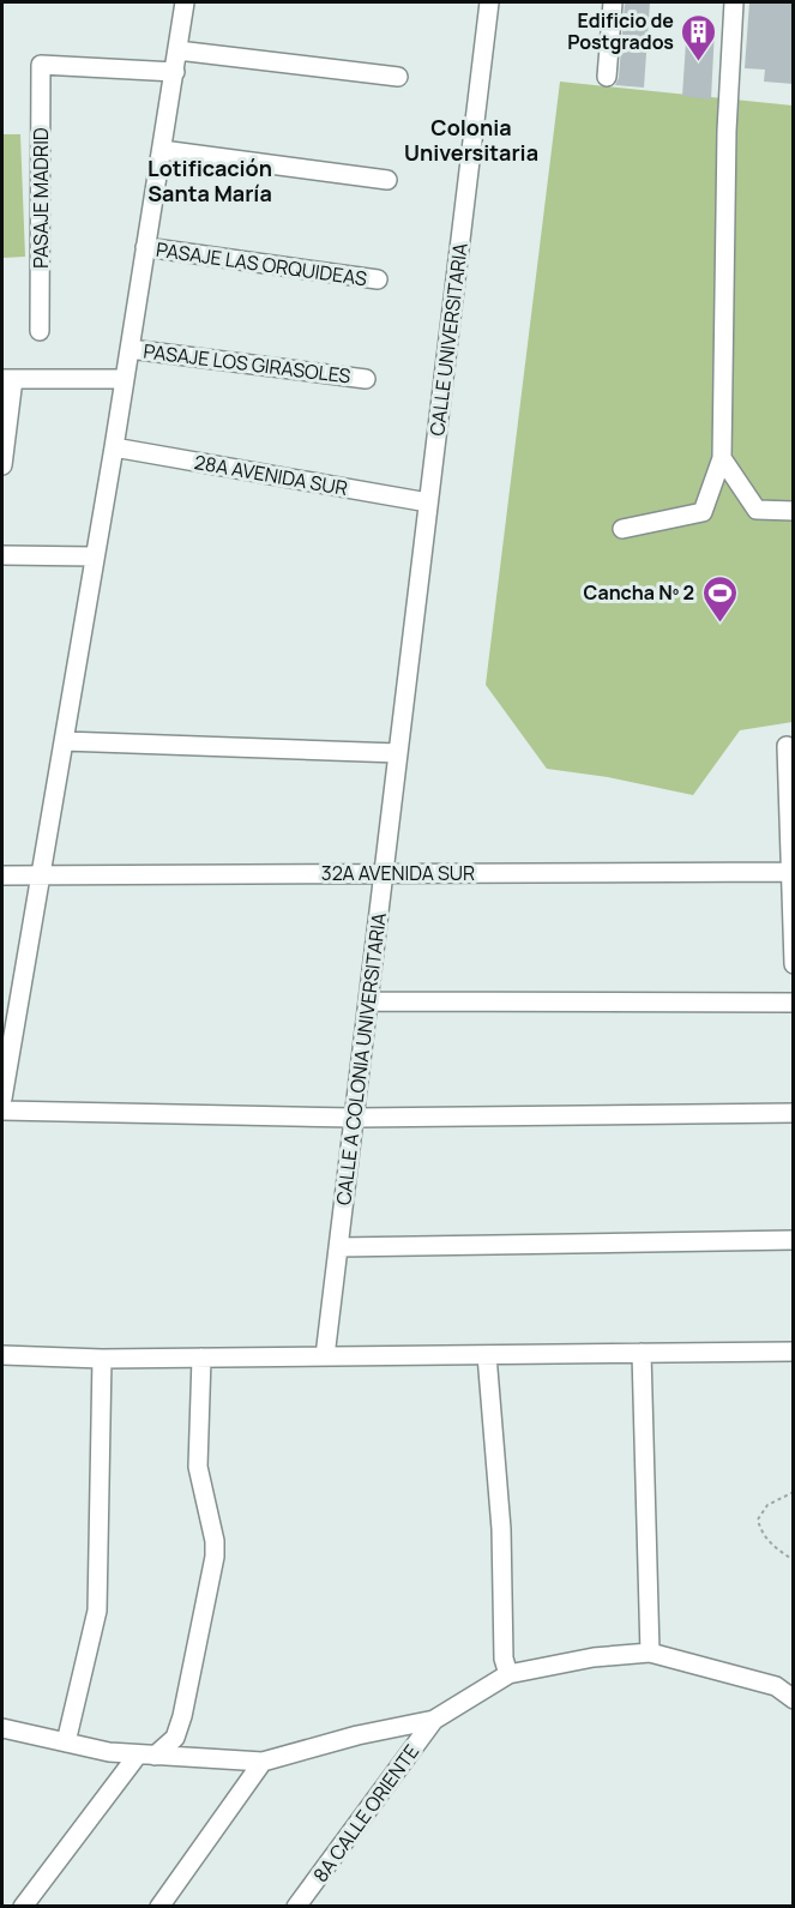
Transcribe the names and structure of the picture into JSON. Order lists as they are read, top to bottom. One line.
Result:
{"streets":{"street":["PASAJE MADRID","PASAJE LAS ORQUIDEAS","CALLE UNIVERSITARIA","PASAJE LOS GIRASOLES","28A AVENIDA SUR","32A AVENIDA SUR","CALLE A COLONIA UNIVERSITARIA","8A CALLE ORIENTE"]},"crossings":[["CALLE UNIVERSITARIA","28A AVENIDA SUR"],["CALLE UNIVERSITARIA","CALLE A COLONIA UNIVERSITARIA"],["32A AVENIDA SUR","CALLE A COLONIA UNIVERSITARIA"]],"districts":["Colonia Universitaria","Lotificación Santa María"],"places":{"building":["Edificio de Postgrados"],"sports":["Cancha Nº 2"]}}
